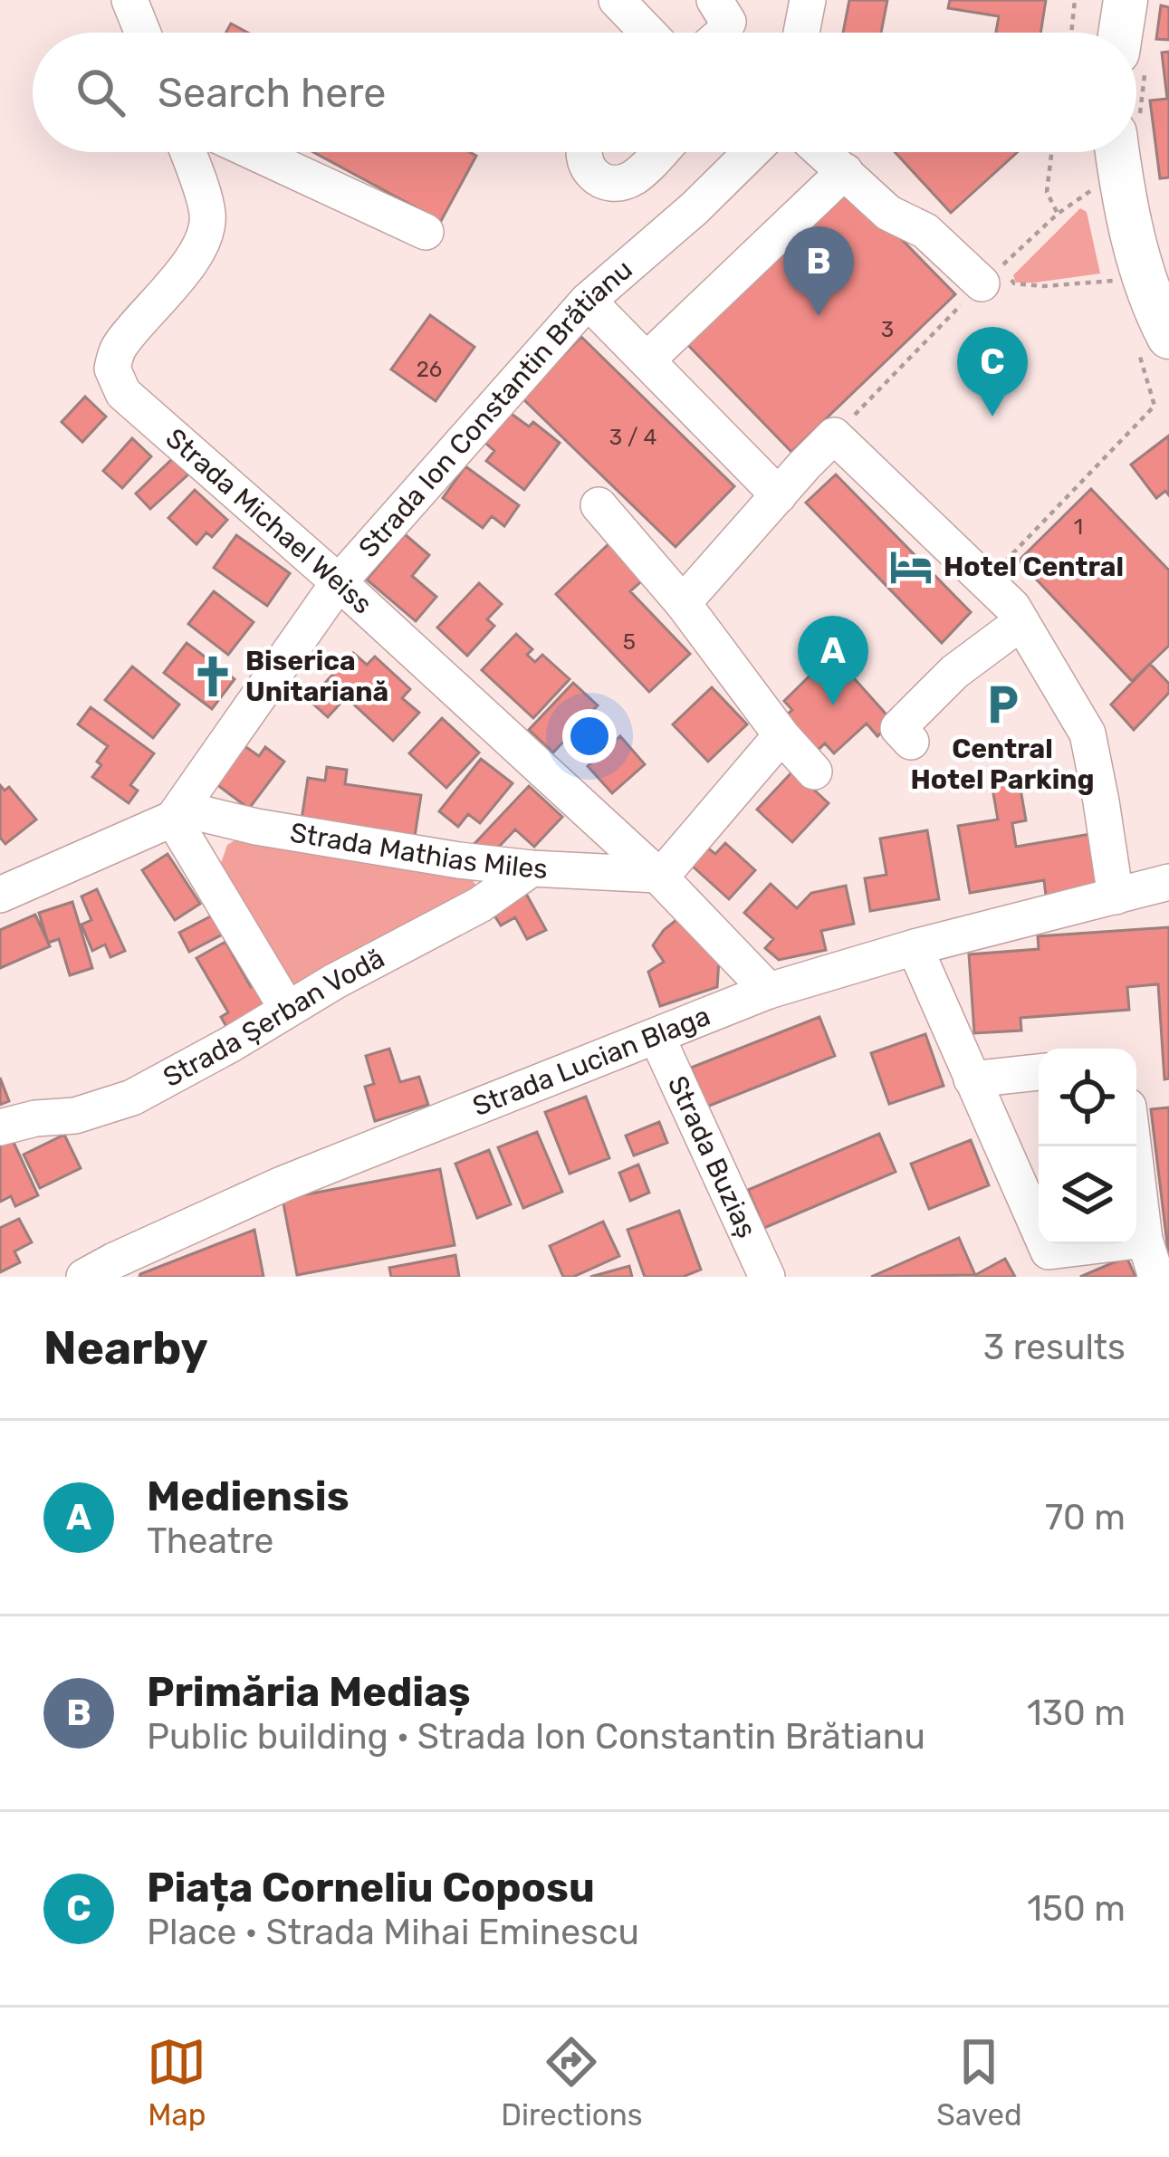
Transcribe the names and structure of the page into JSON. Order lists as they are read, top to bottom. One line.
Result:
{"streets":{"street":["Strada Ion Constantin Brătianu","Strada Michael Weiss","Strada Mathias Miles","Strada Șerban Vodă","Strada Lucian Blaga","Strada Buziaș"]},"crossings":[["Strada Ion Constantin Brătianu","Strada Michael Weiss"],["Strada Ion Constantin Brătianu","Strada Mathias Miles"],["Strada Michael Weiss","Strada Mathias Miles"],["Strada Michael Weiss","Strada Lucian Blaga"],["Strada Mathias Miles","Strada Șerban Vodă"],["Strada Lucian Blaga","Strada Buziaș"]],"places":{"hotel":["Hotel Central"],"church":["Biserica Unitariană"],"parking":["Central Hotel Parking"]},"house_numbers":["3","26","3 / 4","1","5"],"page":{"search":"Search here","pins":["B","C","A"],"heading":["Nearby","3 results"],"list":[{"mark":"A","name":"Mediensis","note":"Theatre","value":"70 m"},{"mark":"B","name":"Primăria Mediaș","note":"Public building · Strada Ion Constantin Brătianu","value":"130 m"},{"mark":"C","name":"Piața Corneliu Coposu","note":"Place · Strada Mihai Eminescu","value":"150 m"}],"nav":["Map","Directions","Saved"]}}
